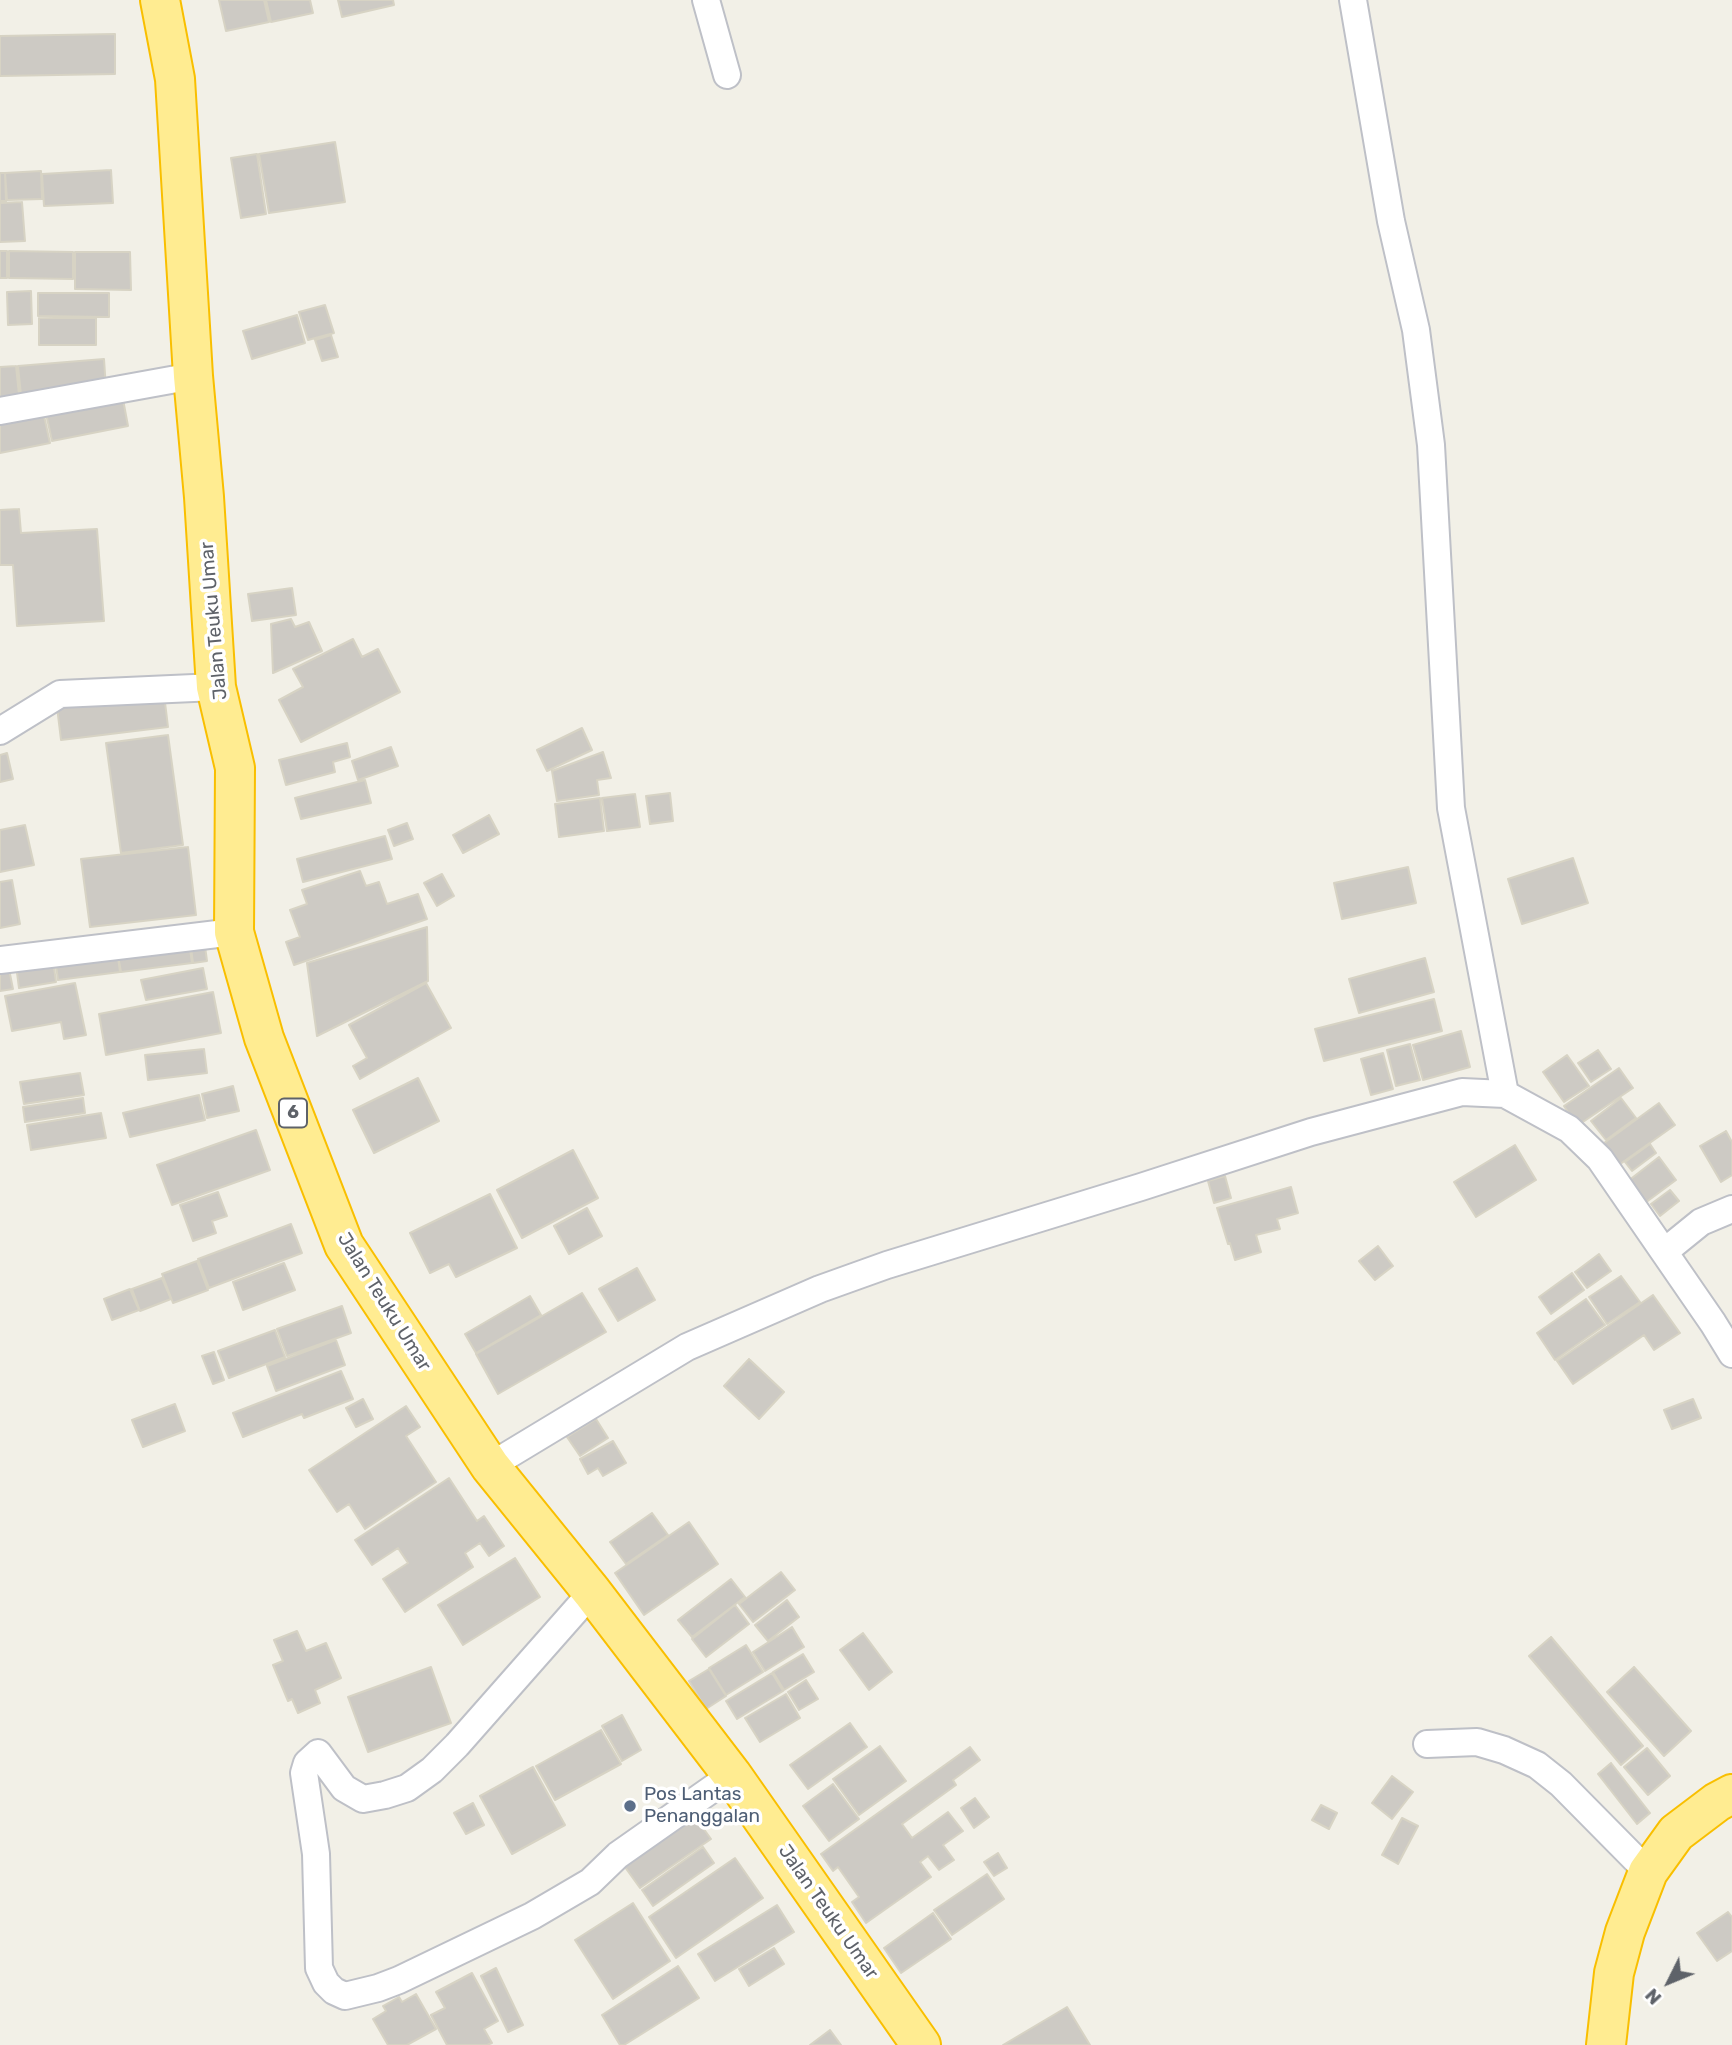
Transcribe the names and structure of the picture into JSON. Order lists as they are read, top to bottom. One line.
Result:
{"streets":{"highway":["Jalan Teuku Umar","6"]},"places":["Pos Lantas Penanggalan"],"north":"bottom left"}
